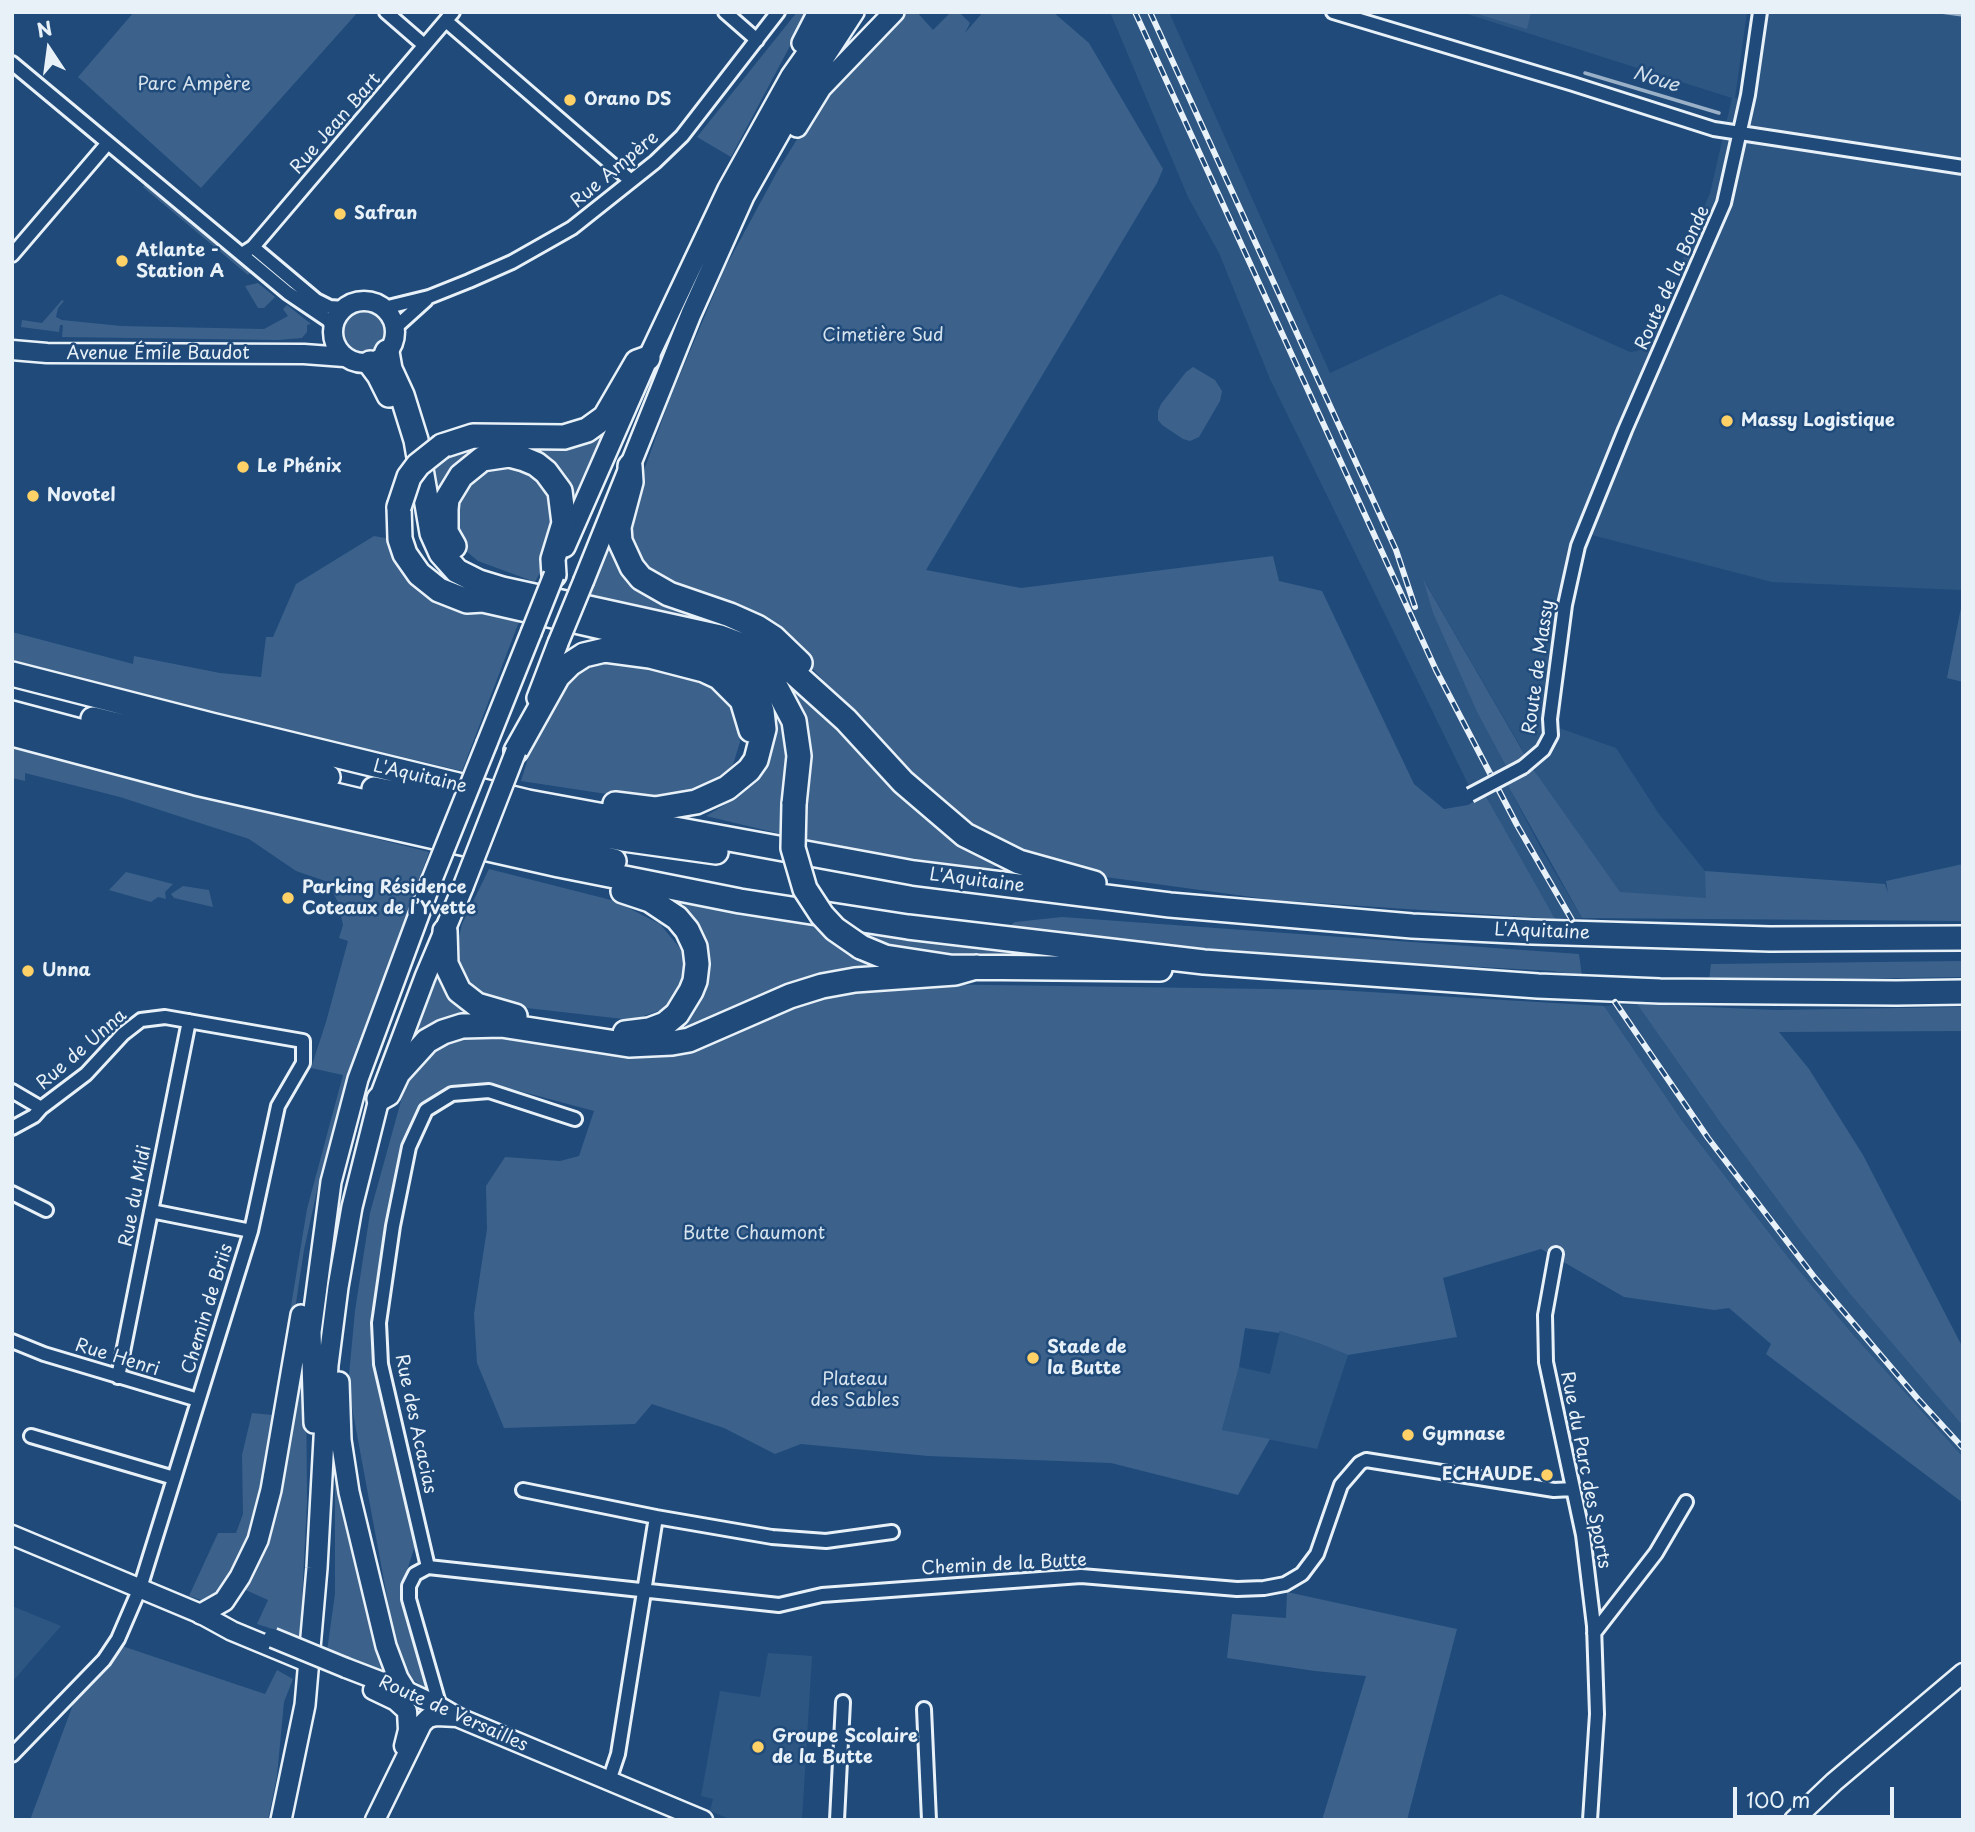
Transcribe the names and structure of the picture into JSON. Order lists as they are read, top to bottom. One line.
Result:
{"streets":{"highway":["L'Aquitaine"],"main road":["Avenue Émile Baudot","Route de Versailles"],"street":["Rue Jean Bart","Rue Ampère","Route de la Bonde","Route de Massy","Rue de Unna","Rue du Midi","Chemin de Briis","Rue Henri","Rue des Acacias","Rue du Parc des Sports","Chemin de la Butte"]},"crossings":[["Rue Ampère","Avenue Émile Baudot"],["Route de la Bonde","Route de Massy"],["Rue de Unna","Rue du Midi"],["Rue de Unna","Chemin de Briis"],["Rue du Midi","Rue Henri"],["Chemin de Briis","Rue Henri"],["Chemin de Briis","Route de Versailles"],["Rue du Parc des Sports","Chemin de la Butte"]],"water":["Noue"],"parks":["Parc Ampère","Cimetière Sud","Butte Chaumont","Plateau des Sables"],"places":["Orano DS","Safran","Atlante - Station A","Massy Logistique","Le Phénix","Novotel","Parking Résidence Coteaux de l’Yvette","Unna","Stade de la Butte","Gymnase","ECHAUDE","Groupe Scolaire de la Butte"],"scale_bar":"100 m","north":"top"}
